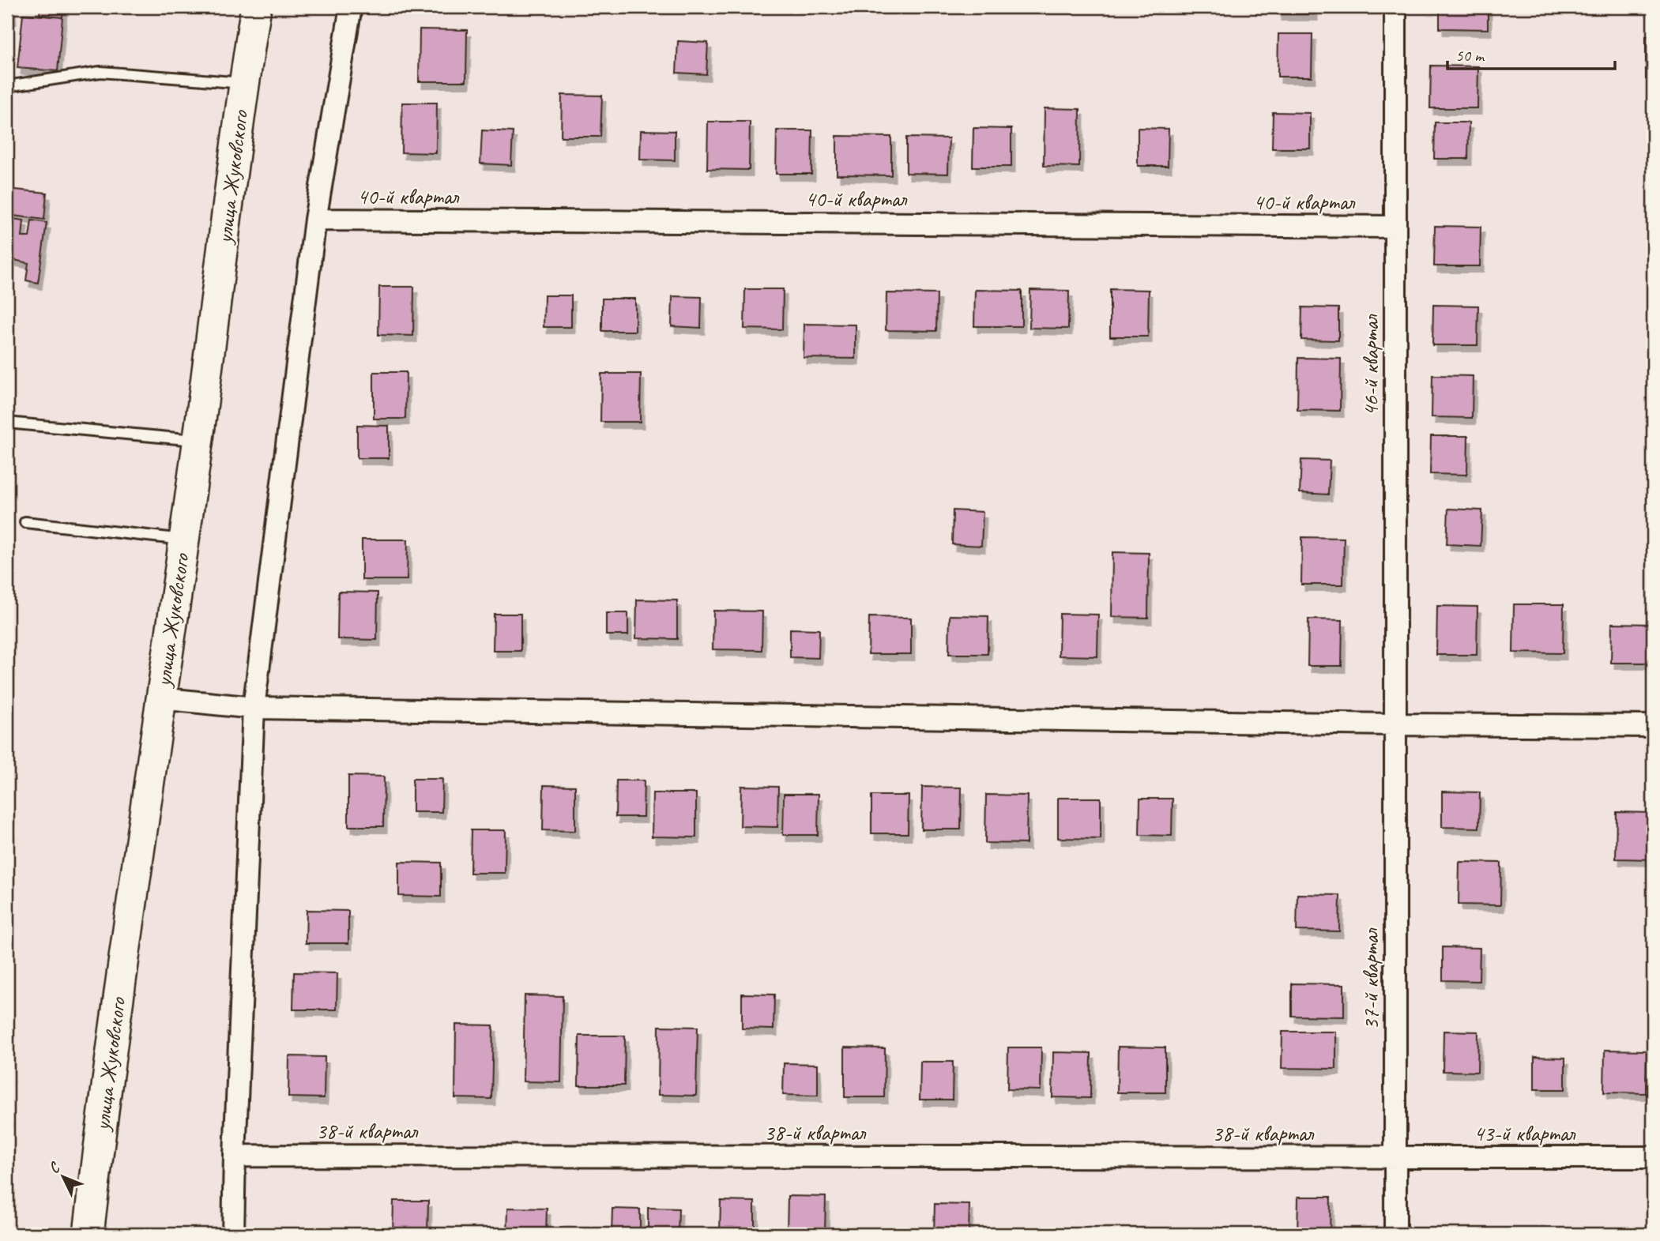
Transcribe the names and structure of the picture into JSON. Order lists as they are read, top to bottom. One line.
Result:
{"streets":{"street":["улица Жуковского","40-й квартал","46-й квартал","37-й квартал","38-й квартал","43-й квартал"]},"crossings":[["40-й квартал","46-й квартал"],["46-й квартал","37-й квартал"],["37-й квартал","38-й квартал"],["37-й квартал","43-й квартал"],["38-й квартал","43-й квартал"]],"scale_bar":"50 m","north":"top left"}
